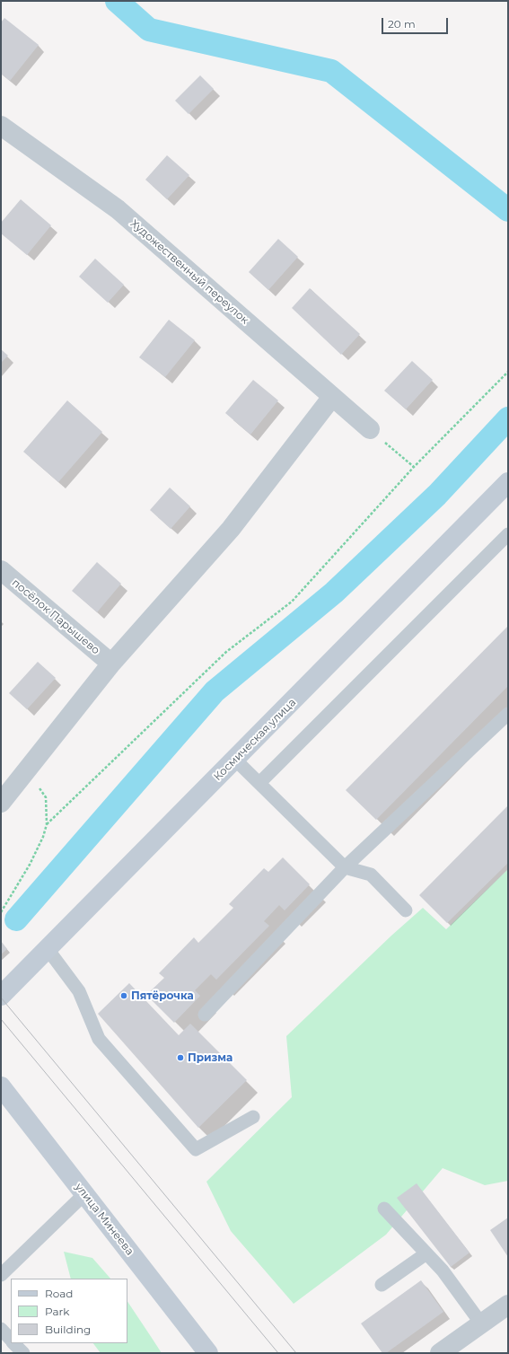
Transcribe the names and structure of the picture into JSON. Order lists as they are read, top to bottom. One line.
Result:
{"streets":{"street":["Художественный переулок","посёлок Парышево","Космическая улица","улица Минеева"]},"places":["Пятёрочка","Призма"],"legend":["Road","Park","Building"],"scale_bar":"20 m"}
